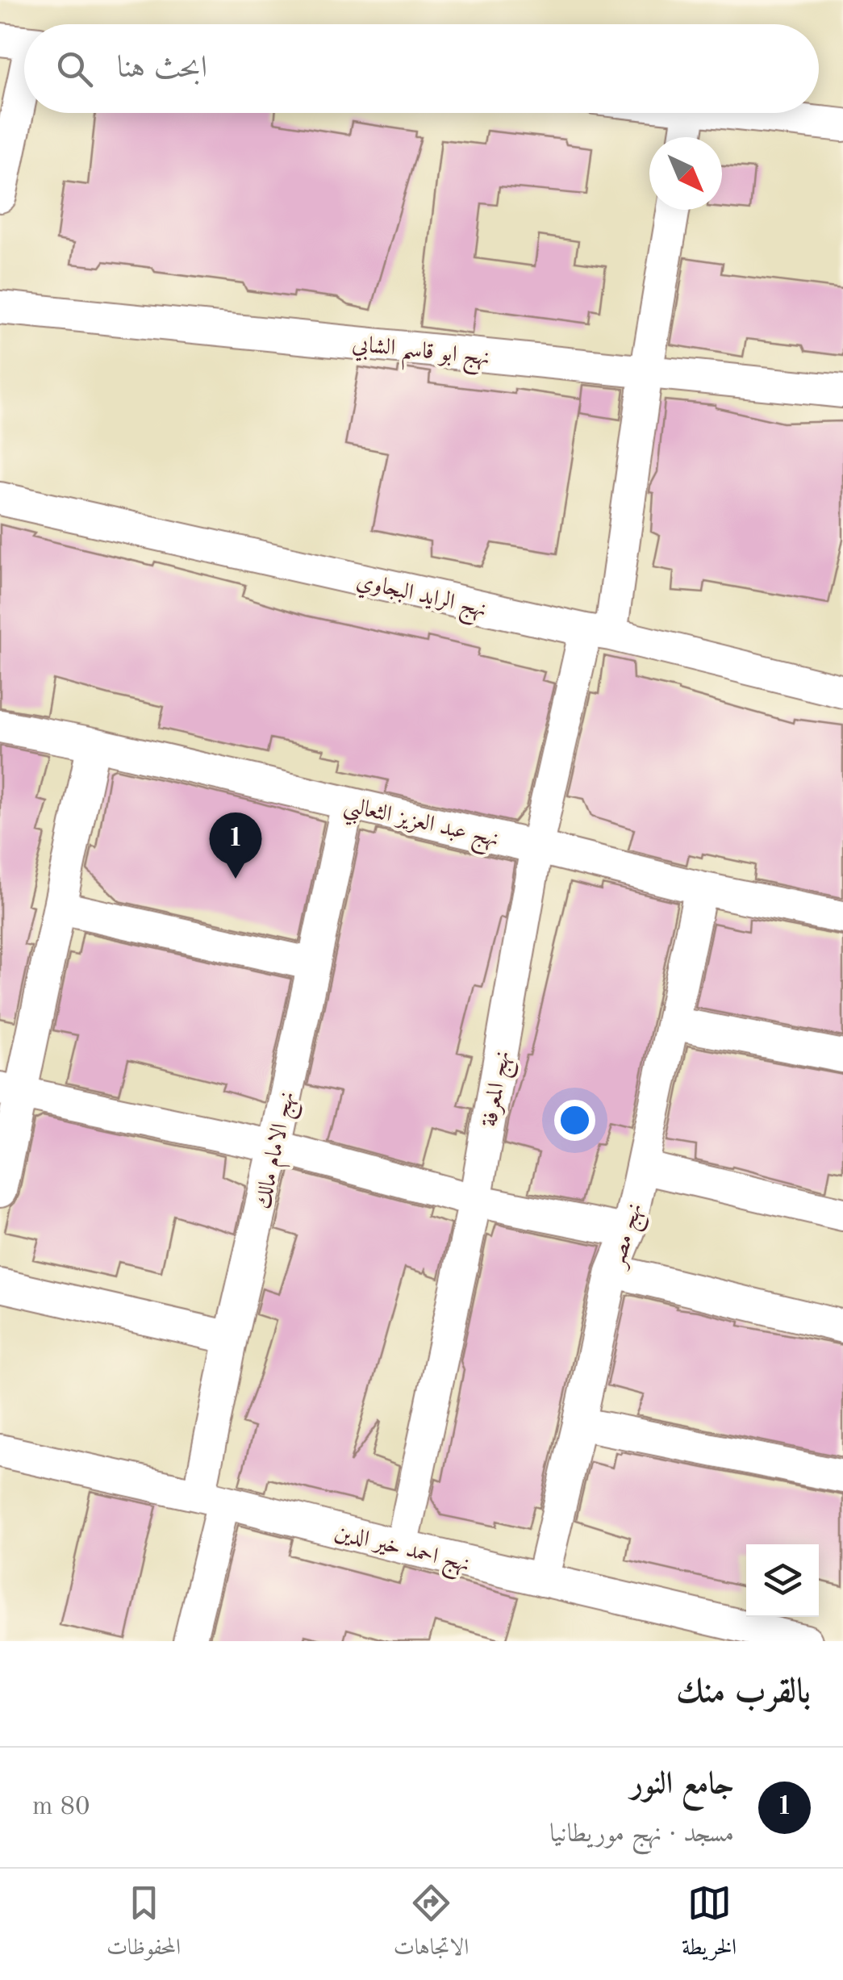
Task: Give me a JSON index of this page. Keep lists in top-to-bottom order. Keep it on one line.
{"streets":{"street":["نهج ابو قاسم الشابي","نهج الرايد البجاوي","نهج عبد العزيز الثعالبي","نهج المعرفة","نهج الامام مالك","نهج مصر","نهج احمد خير الدين"]},"crossings":[["نهج ابو قاسم الشابي","نهج المعرفة"],["نهج الرايد البجاوي","نهج المعرفة"],["نهج عبد العزيز الثعالبي","نهج المعرفة"],["نهج عبد العزيز الثعالبي","نهج الامام مالك"],["نهج عبد العزيز الثعالبي","نهج مصر"],["نهج المعرفة","نهج احمد خير الدين"],["نهج الامام مالك","نهج احمد خير الدين"],["نهج مصر","نهج احمد خير الدين"]],"north":"bottom right","page":{"search":"ابحث هنا","pins":"1","heading":"بالقرب منك","list":[{"mark":"1","name":"جامع النور","note":"مسجد · نهج موريطانيا","value":"80 m"}],"nav":["الخريطة","الاتجاهات","المحفوظات"]}}
